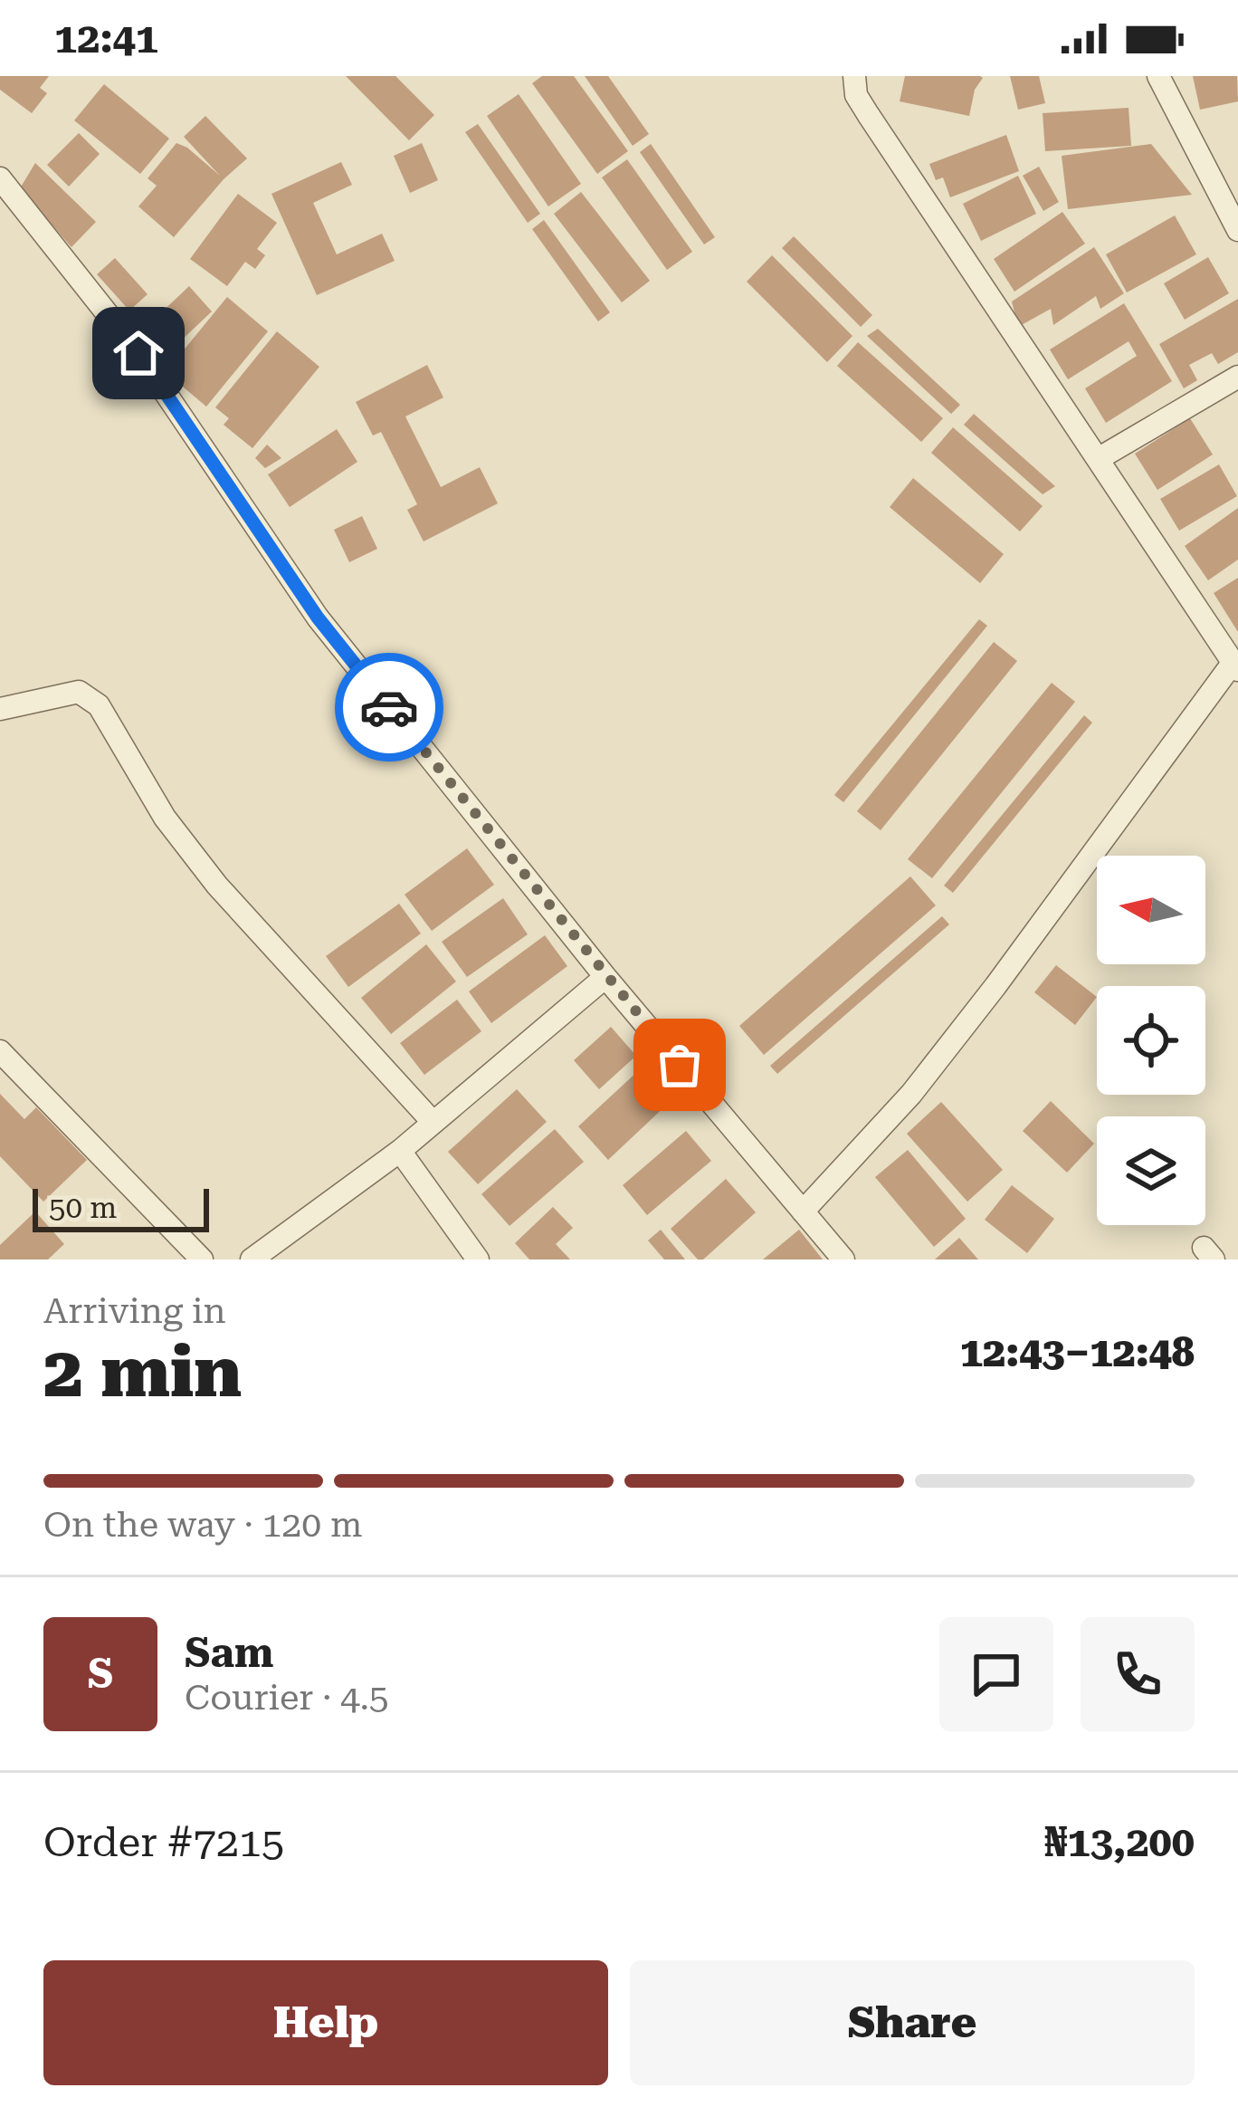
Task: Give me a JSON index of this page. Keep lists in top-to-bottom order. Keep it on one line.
{"scale_bar":"50 m","north":"left","page":{"status":"12:41","scale":"50 m","heading":["2 min","Arriving in","12:43–12:48"],"panel":["Sam","Courier · 4.5","Order #7215","₦13,200"],"bar":"On the way · 120 m","round":"S","buttons":["Help","Share"]}}
